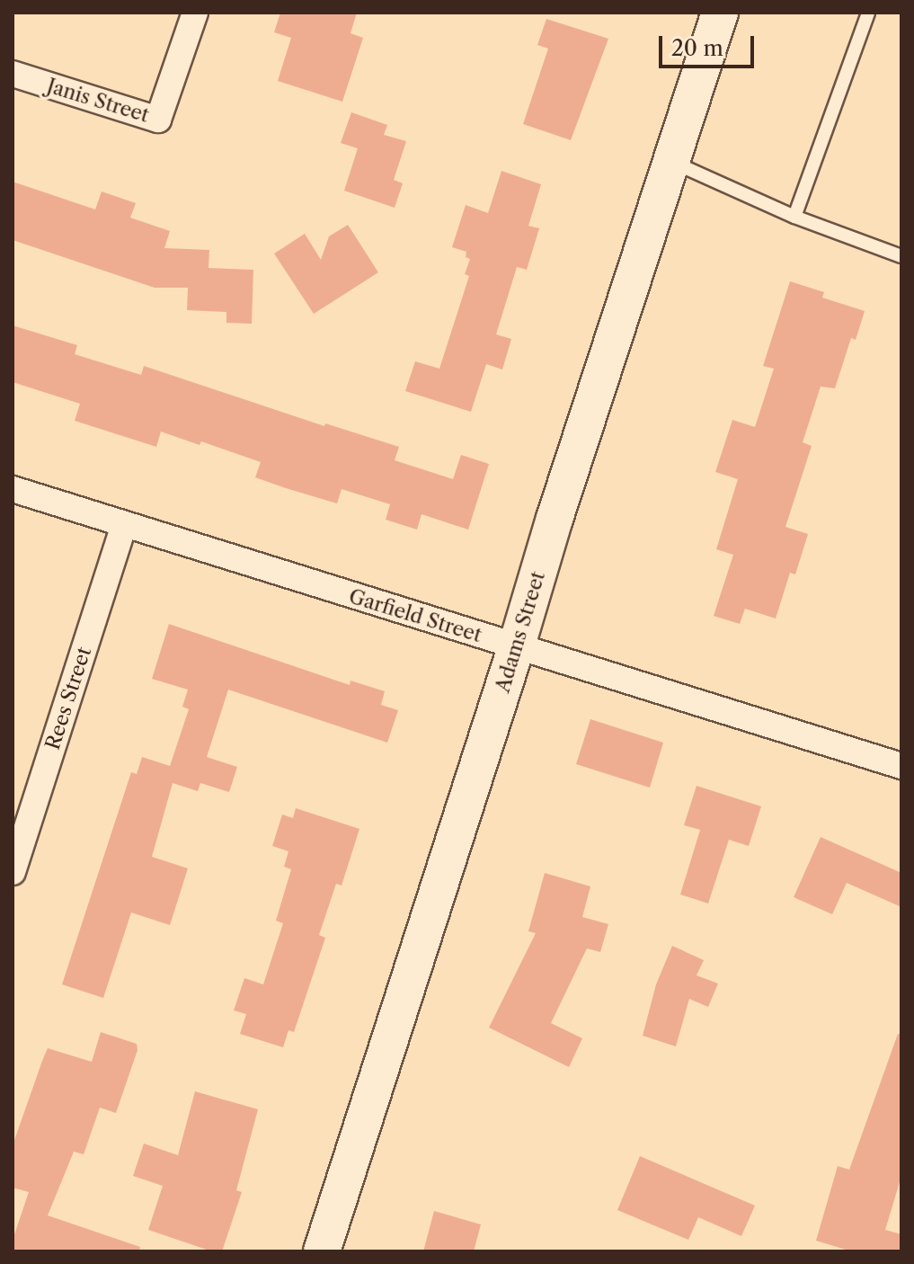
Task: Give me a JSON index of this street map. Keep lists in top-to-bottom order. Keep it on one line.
{"streets":{"main road":["Adams Street"],"street":["Janis Street","Garfield Street","Rees Street"]},"crossings":[["Garfield Street","Adams Street"],["Garfield Street","Rees Street"]],"scale_bar":"20 m"}
